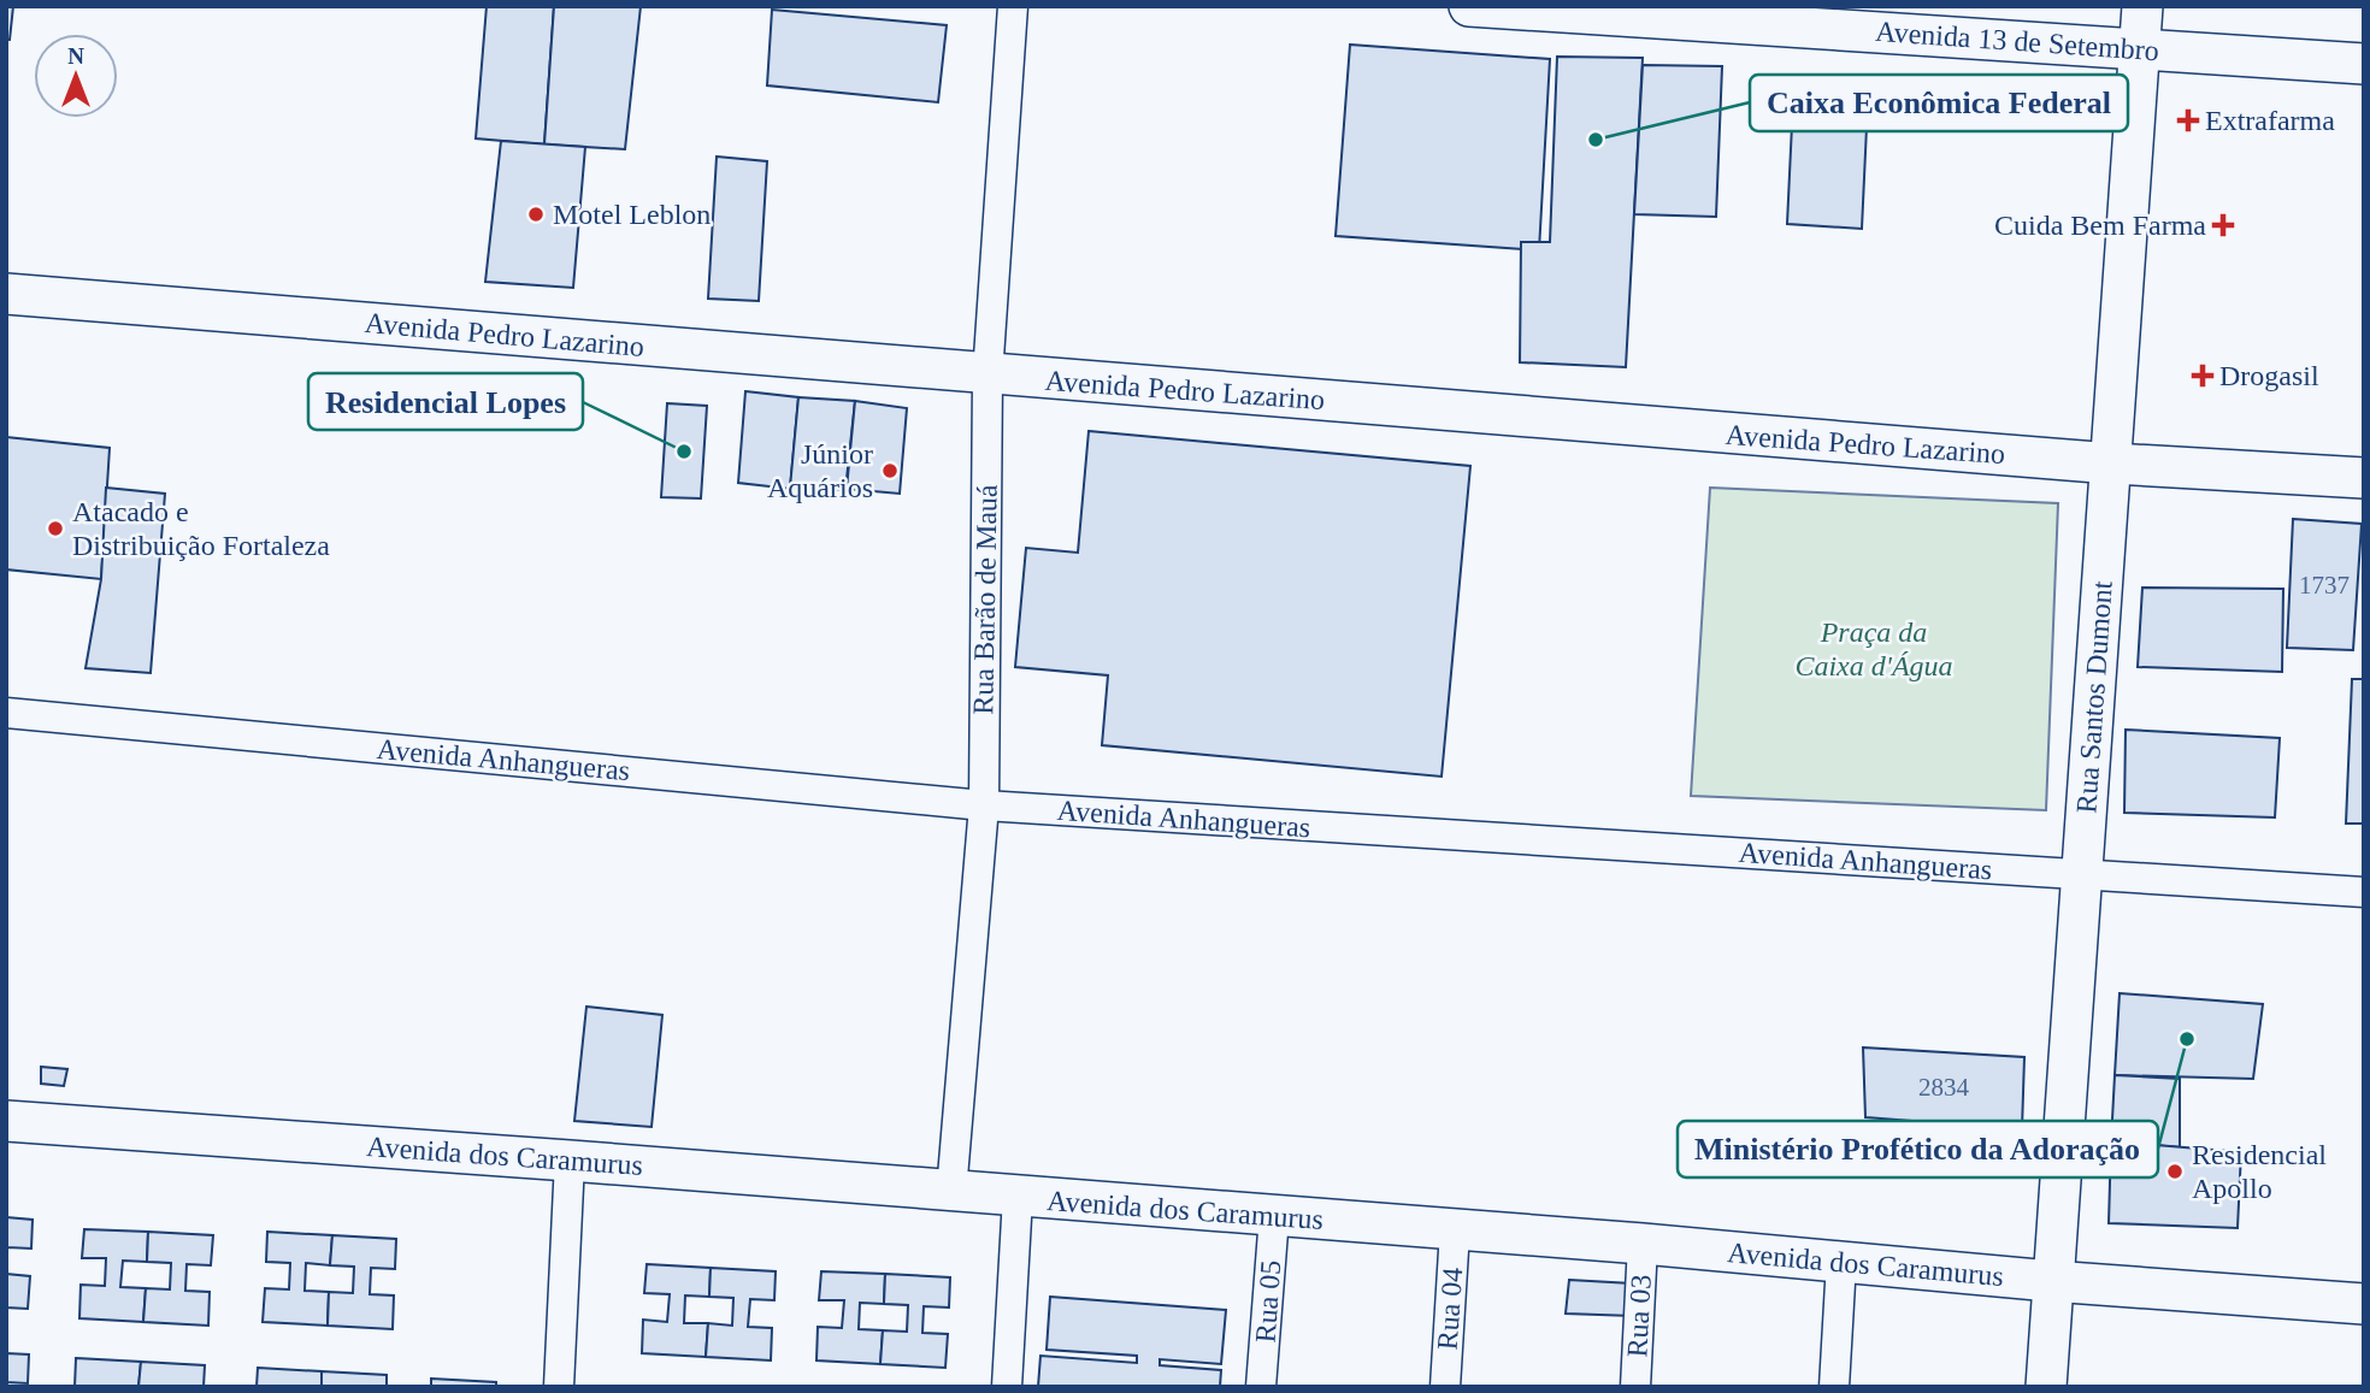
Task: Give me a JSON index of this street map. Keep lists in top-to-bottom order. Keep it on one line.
{"streets":{"main road":["Avenida 13 de Setembro","Avenida Pedro Lazarino","Rua Santos Dumont","Avenida dos Caramurus"],"street":["Rua Barão de Mauá","Avenida Anhangueras","Rua 05","Rua 04","Rua 03"]},"crossings":[["Avenida 13 de Setembro","Rua Santos Dumont"],["Avenida Pedro Lazarino","Rua Barão de Mauá"],["Avenida Pedro Lazarino","Rua Santos Dumont"],["Rua Barão de Mauá","Avenida Anhangueras"],["Rua Barão de Mauá","Avenida dos Caramurus"],["Rua Santos Dumont","Avenida Anhangueras"],["Rua Santos Dumont","Avenida dos Caramurus"],["Avenida dos Caramurus","Rua 05"],["Avenida dos Caramurus","Rua 04"],["Avenida dos Caramurus","Rua 03"]],"parks":["Praça da Caixa d'Água"],"places":{"health":["Extrafarma","Cuida Bem Farma","Drogasil"],"other":["Caixa Econômica Federal","Motel Leblon","Residencial Lopes","Júnior Aquários","Atacado e Distribuição Fortaleza","Ministério Profético da Adoração","Residencial Apollo"]},"house_numbers":["1737","2834"],"north":"top"}
